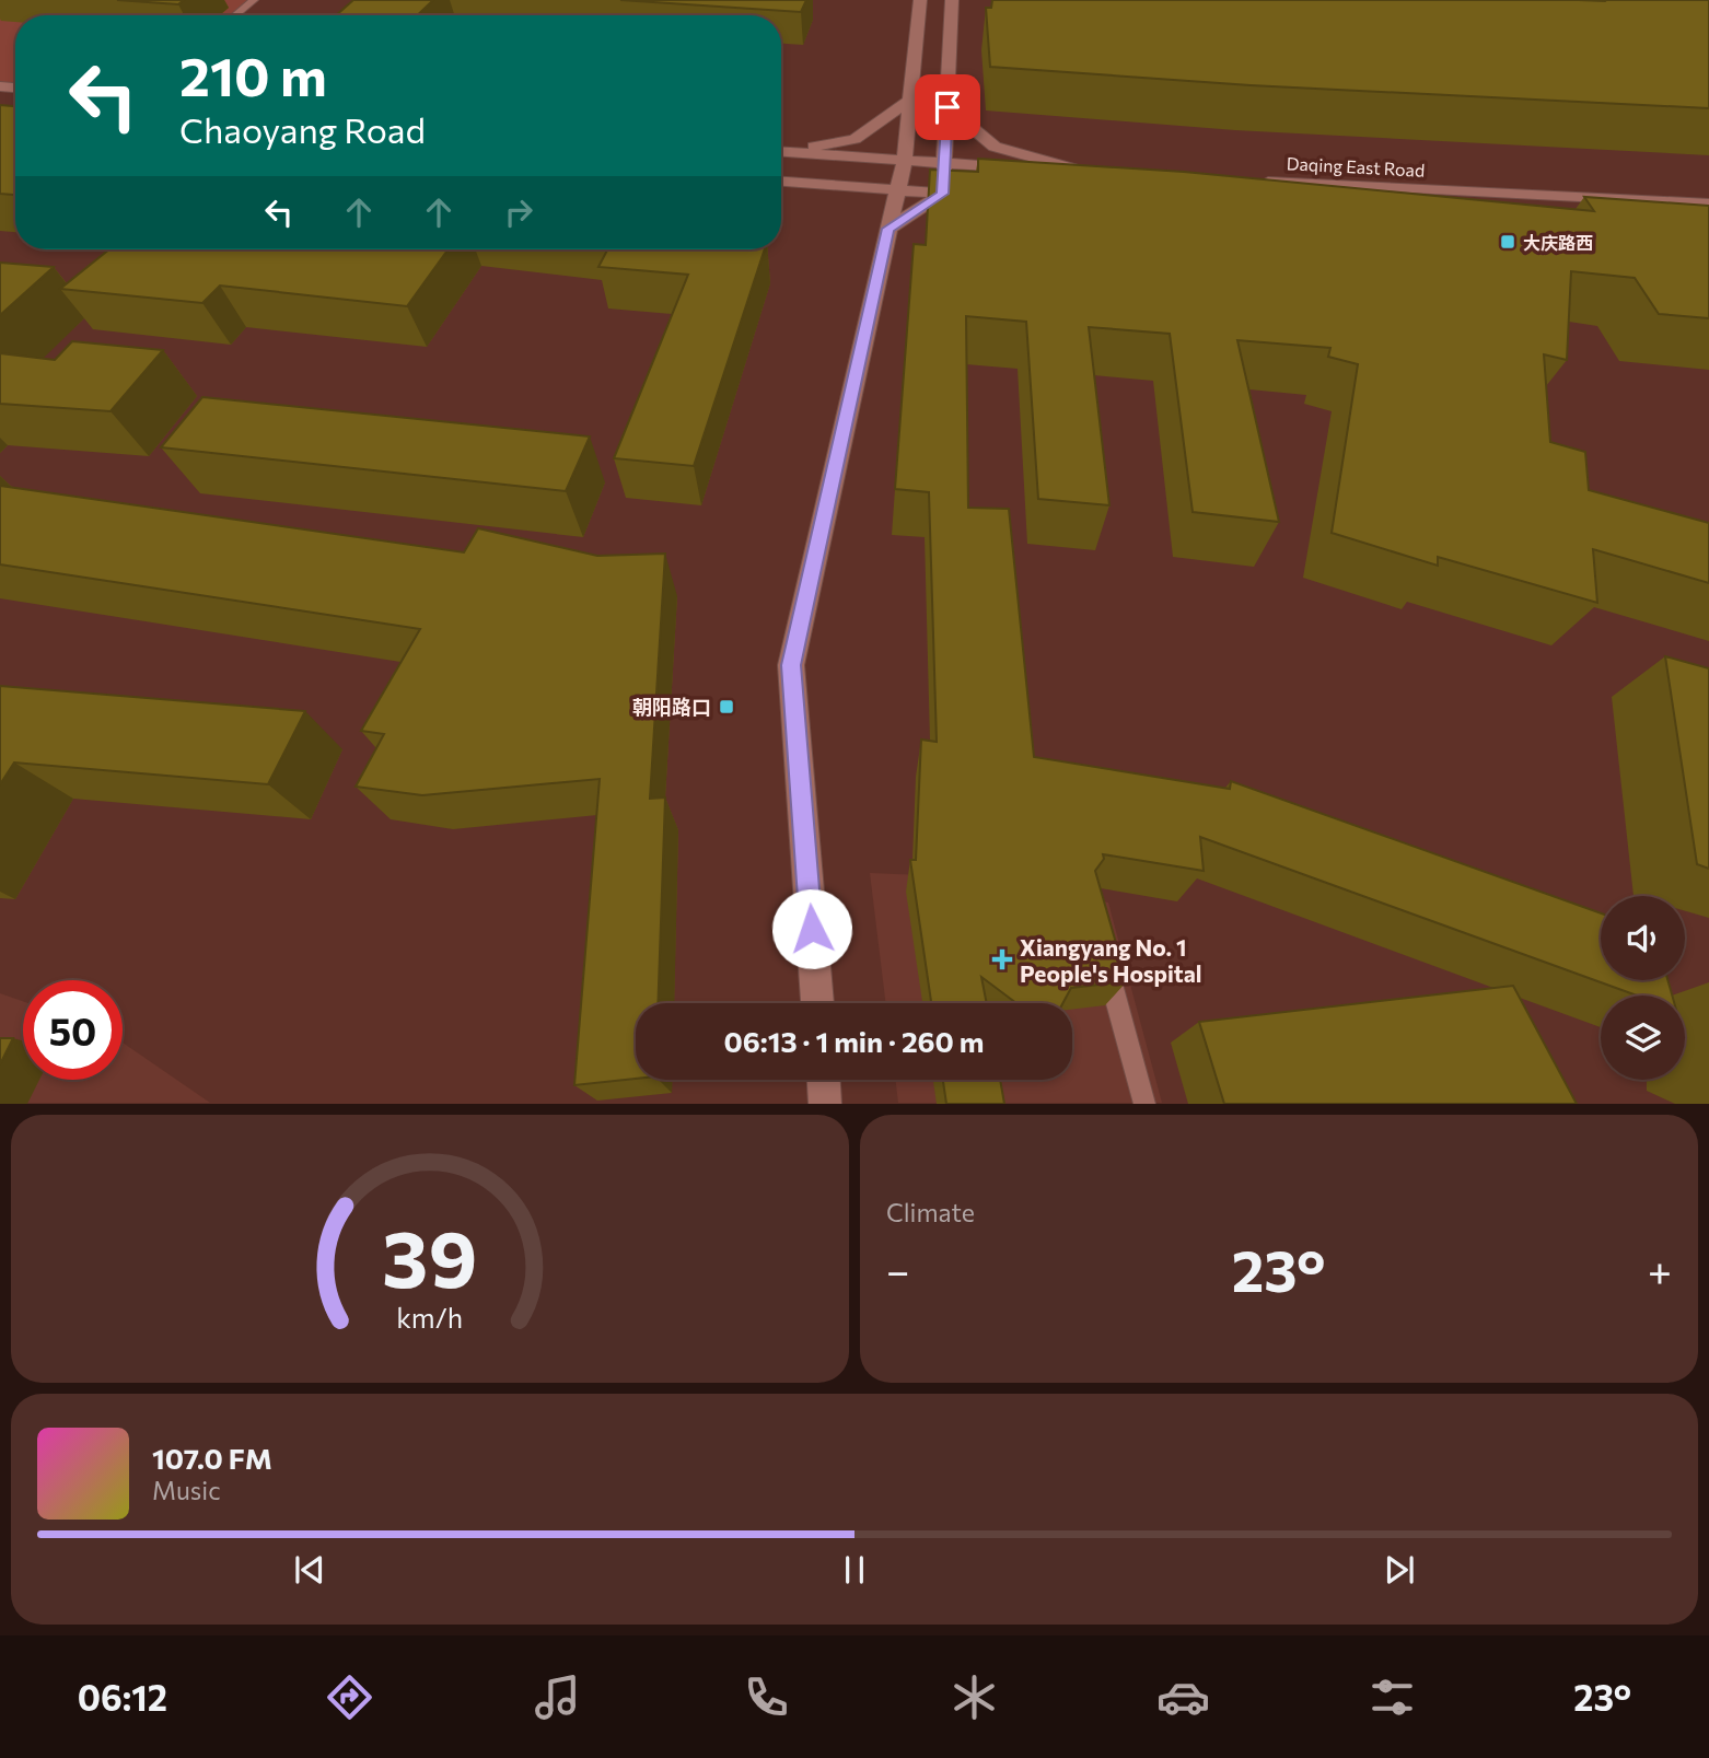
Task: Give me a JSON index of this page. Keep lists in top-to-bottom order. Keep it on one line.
{"streets":{"main road":["Daqing East Road"]},"places":{"transit":["大庆路西","朝阳路口"],"health":["Xiangyang No. 1 People's Hospital"]},"page":{"turn":["210 m","Chaoyang Road"],"limit":"50","trip":"06:13 · 1 min · 260 m","tile":"Climate","heat":["−","23°","+"],"song":["107.0 FM","Music"],"tabs":["06:12","23°"],"gauge":["39","km/h"]}}
